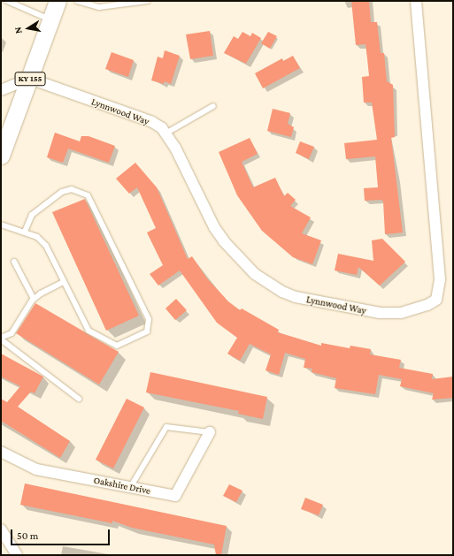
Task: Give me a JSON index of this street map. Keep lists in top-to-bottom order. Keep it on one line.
{"streets":{"main road":["KY 155"],"street":["Lynnwood Way","Oakshire Drive"]},"crossings":[["KY 155","Lynnwood Way"]],"scale_bar":"50 m","north":"left"}
